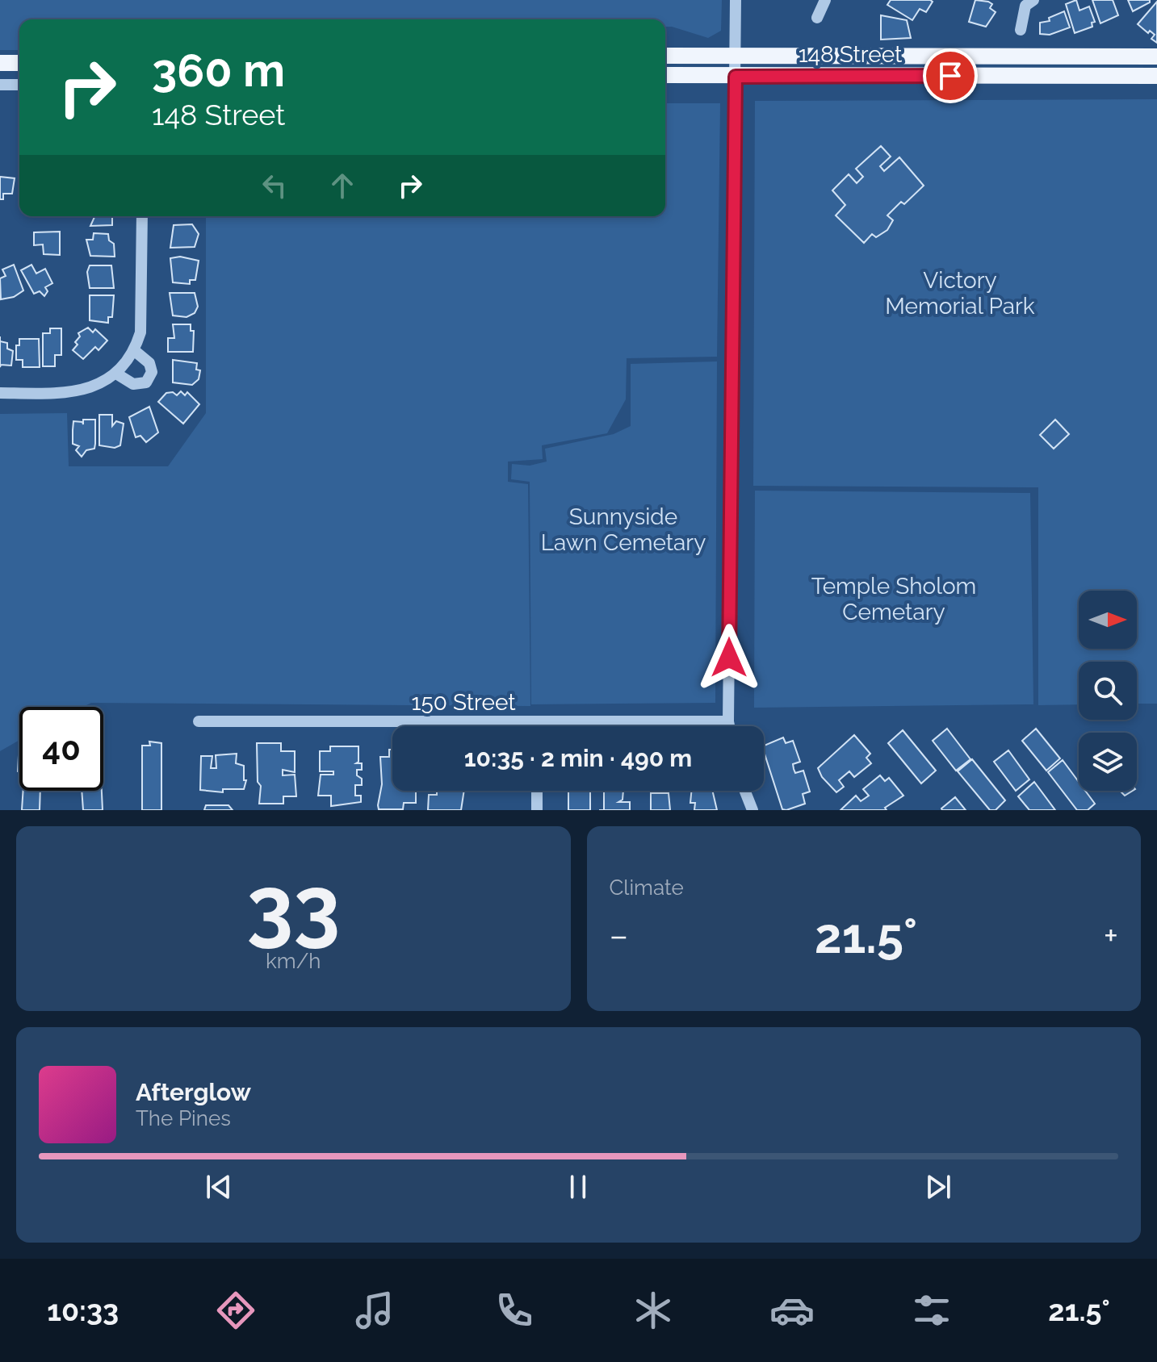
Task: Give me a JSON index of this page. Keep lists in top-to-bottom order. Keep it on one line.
{"streets":{"main road":["148 Street"],"street":["150 Street"]},"parks":["Victory Memorial Park","Sunnyside Lawn Cemetary","Temple Sholom Cemetary"],"north":"right","page":{"turn":["360 m","148 Street"],"limit":"40","trip":"10:35 · 2 min · 490 m","tile":[["33","km/h"],"Climate"],"heat":["−","21.5°","+"],"song":["Afterglow","The Pines"],"tabs":["10:33","21.5°"]}}
